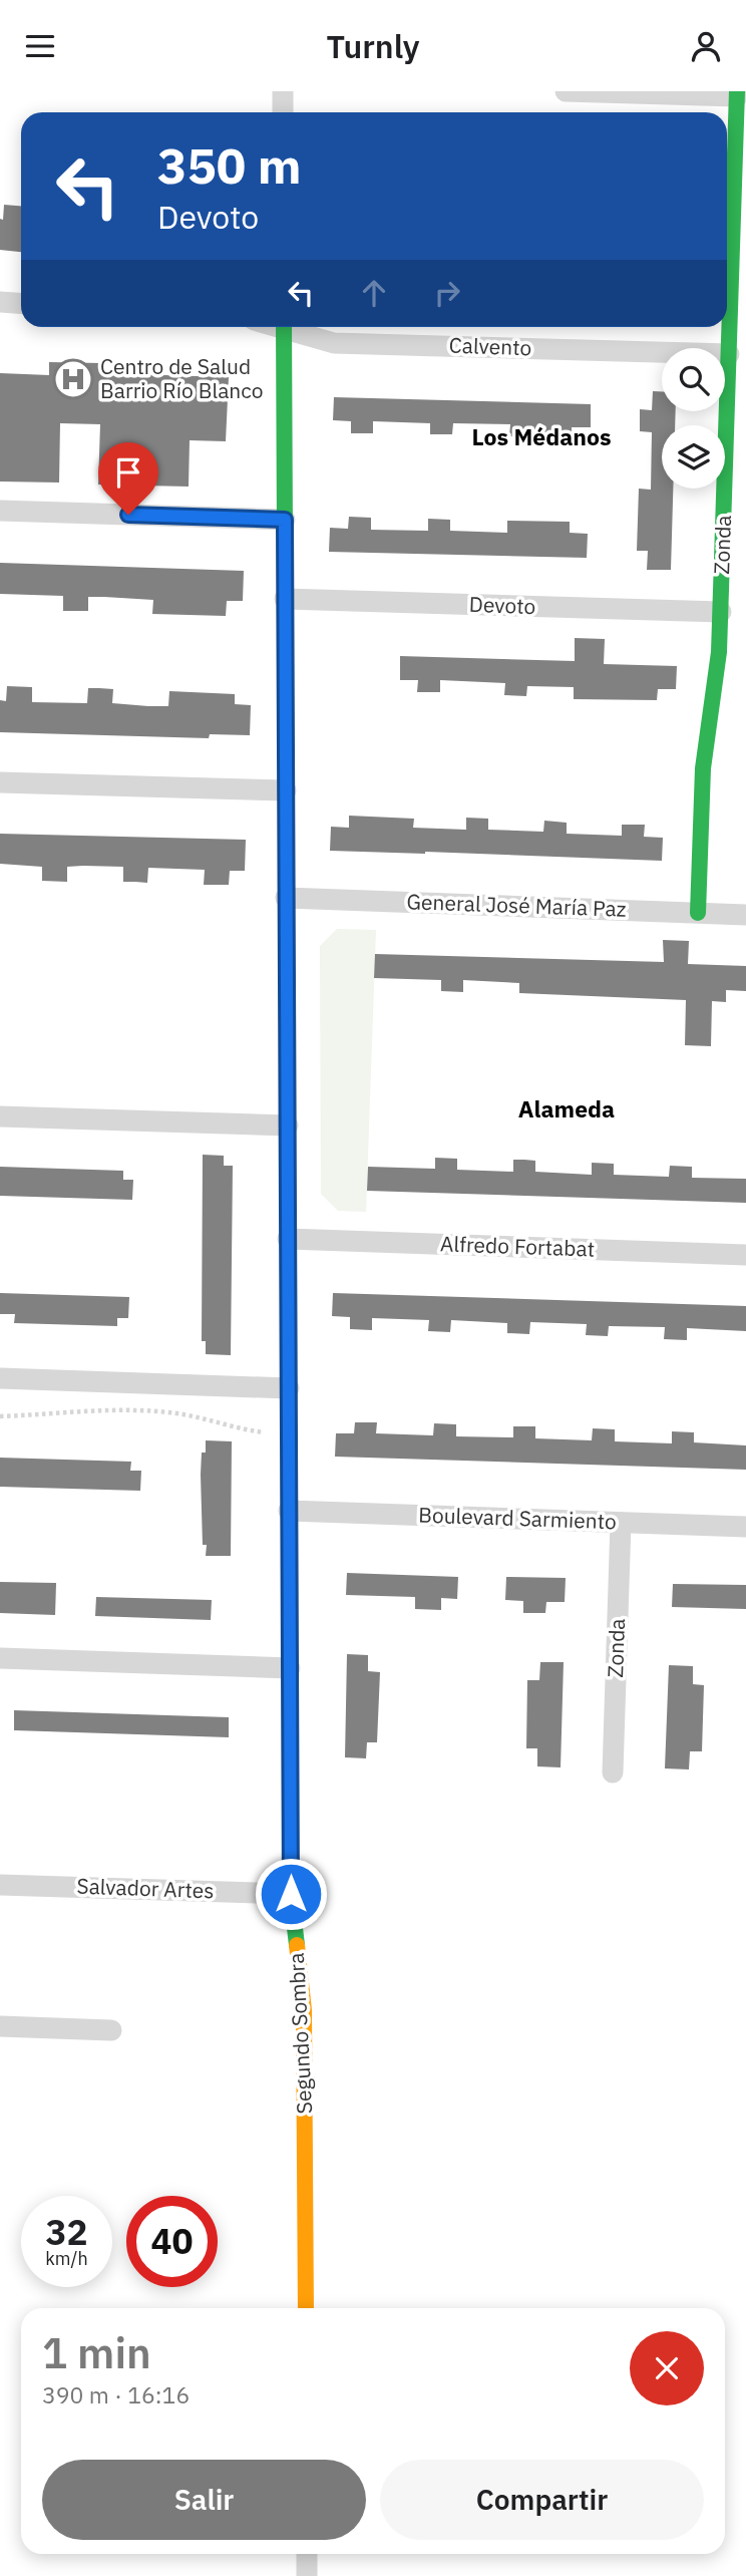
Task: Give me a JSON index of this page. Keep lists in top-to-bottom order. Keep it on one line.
{"streets":{"street":["Calvento","Zonda","Devoto","General José María Paz","Alfredo Fortabat","Boulevard Sarmiento","Salvador Artes","Segundo Sombra"]},"crossings":[["Calvento","Zonda"],["Zonda","Devoto"],["Zonda","General José María Paz"],["Zonda","Boulevard Sarmiento"],["Devoto","Segundo Sombra"],["General José María Paz","Segundo Sombra"],["Alfredo Fortabat","Segundo Sombra"],["Boulevard Sarmiento","Segundo Sombra"],["Salvador Artes","Segundo Sombra"]],"districts":["Los Médanos","Alameda"],"places":{"hospital":["Centro de Salud Barrio Río Blanco"]},"page":{"header":"Turnly","turn":["350 m","Devoto"],"speed":"32 km/h","limit":"40","heading":["1 min","390 m · 16:16"],"buttons":["Salir","Compartir"]}}
